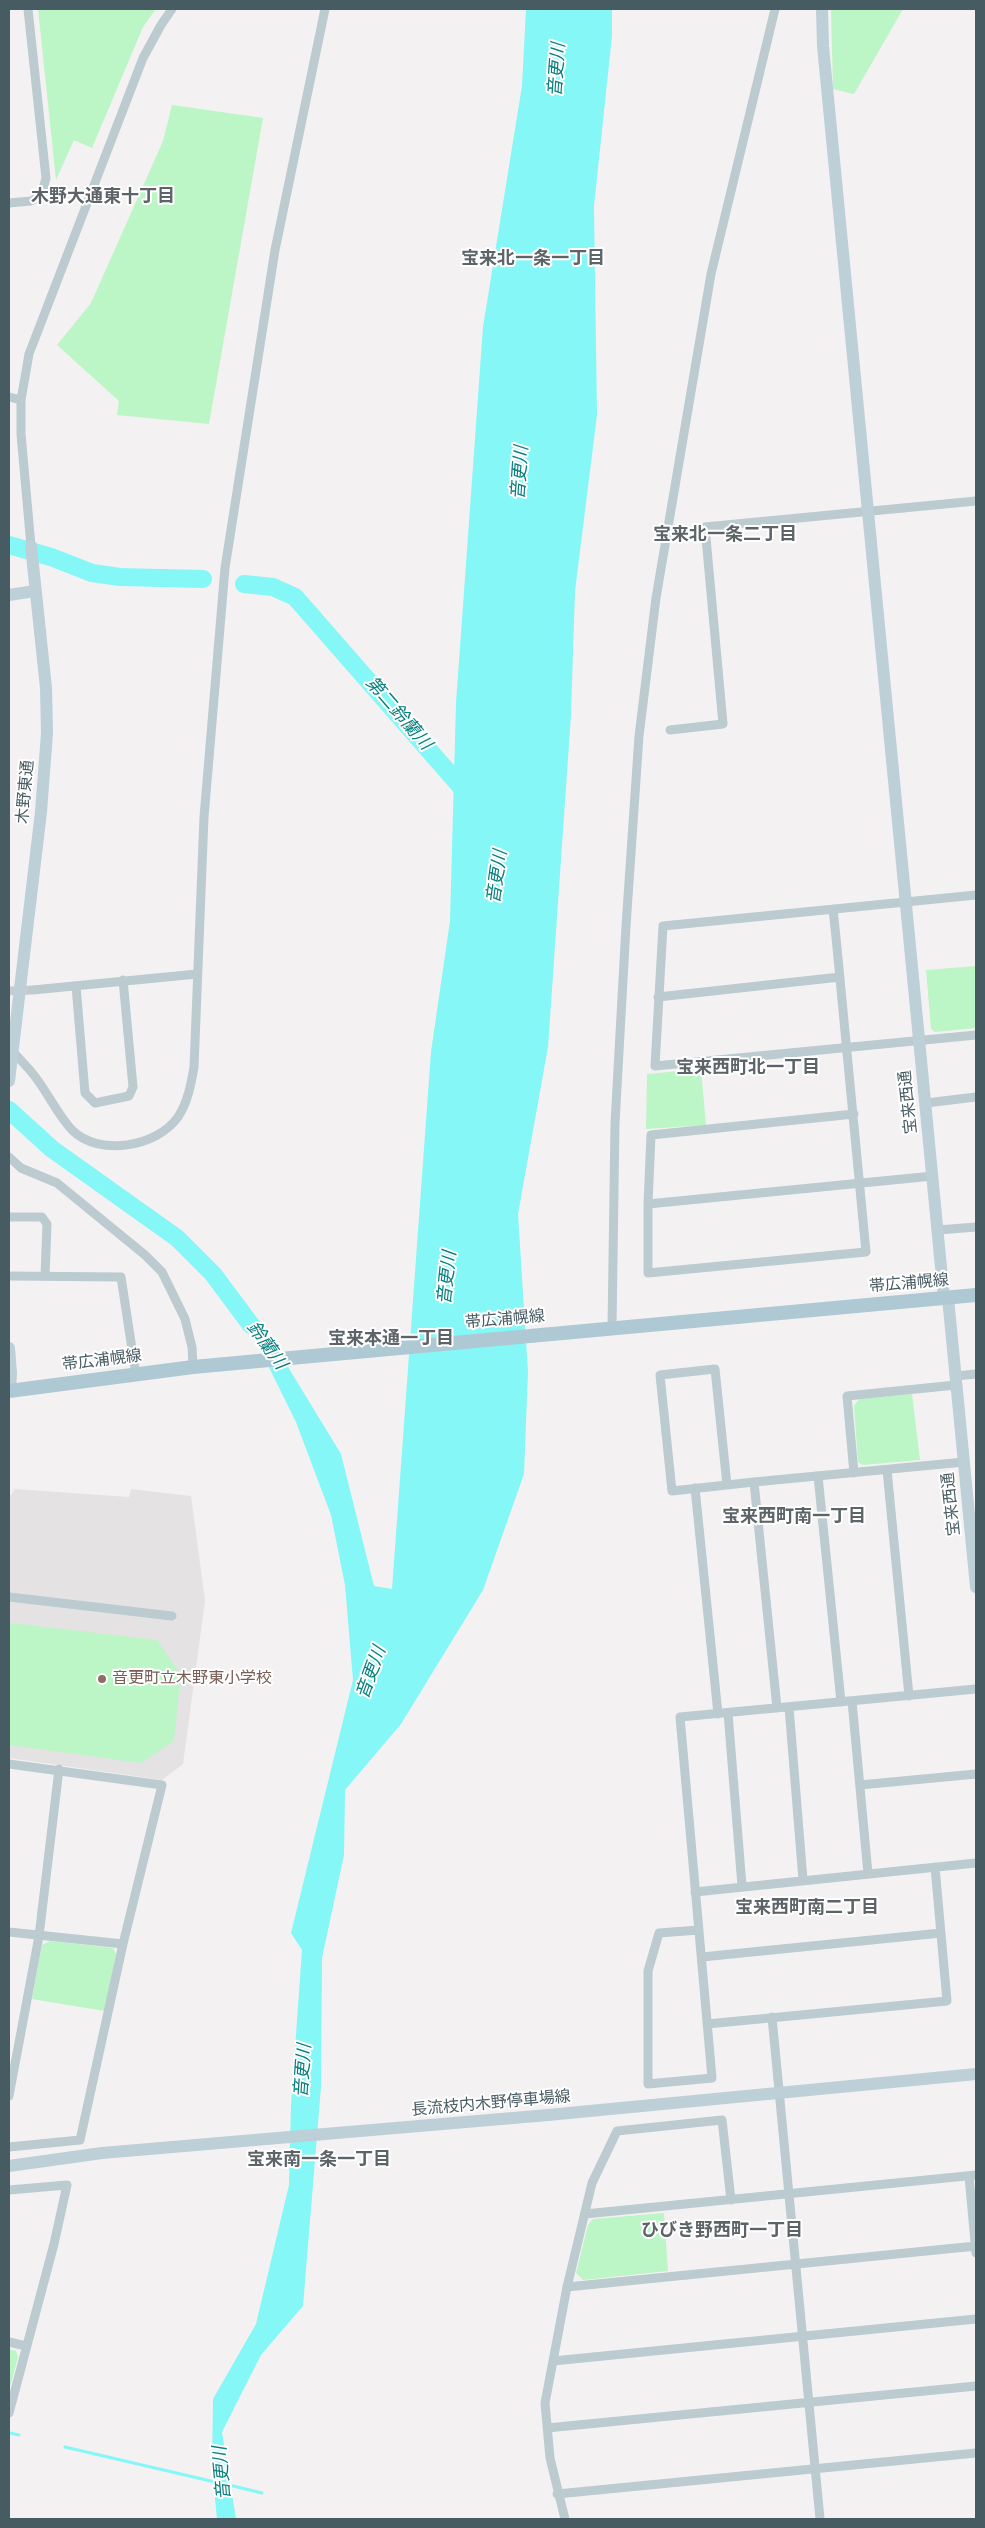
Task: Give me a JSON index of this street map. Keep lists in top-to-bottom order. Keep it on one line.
{"streets":{"main road":["帯広浦幌線"],"street":["木野東通","宝来西通","長流枝内木野停車場線"]},"crossings":[["宝来西通","帯広浦幌線"]],"districts":["木野大通東十丁目","宝来北一条一丁目","宝来北一条二丁目","宝来西町北一丁目","宝来本通一丁目","宝来西町南一丁目","宝来西町南二丁目","宝来南一条一丁目","ひびき野西町一丁目"],"water":["音更川","第二鈴蘭川","鈴蘭川"],"places":["音更町立木野東小学校"]}
